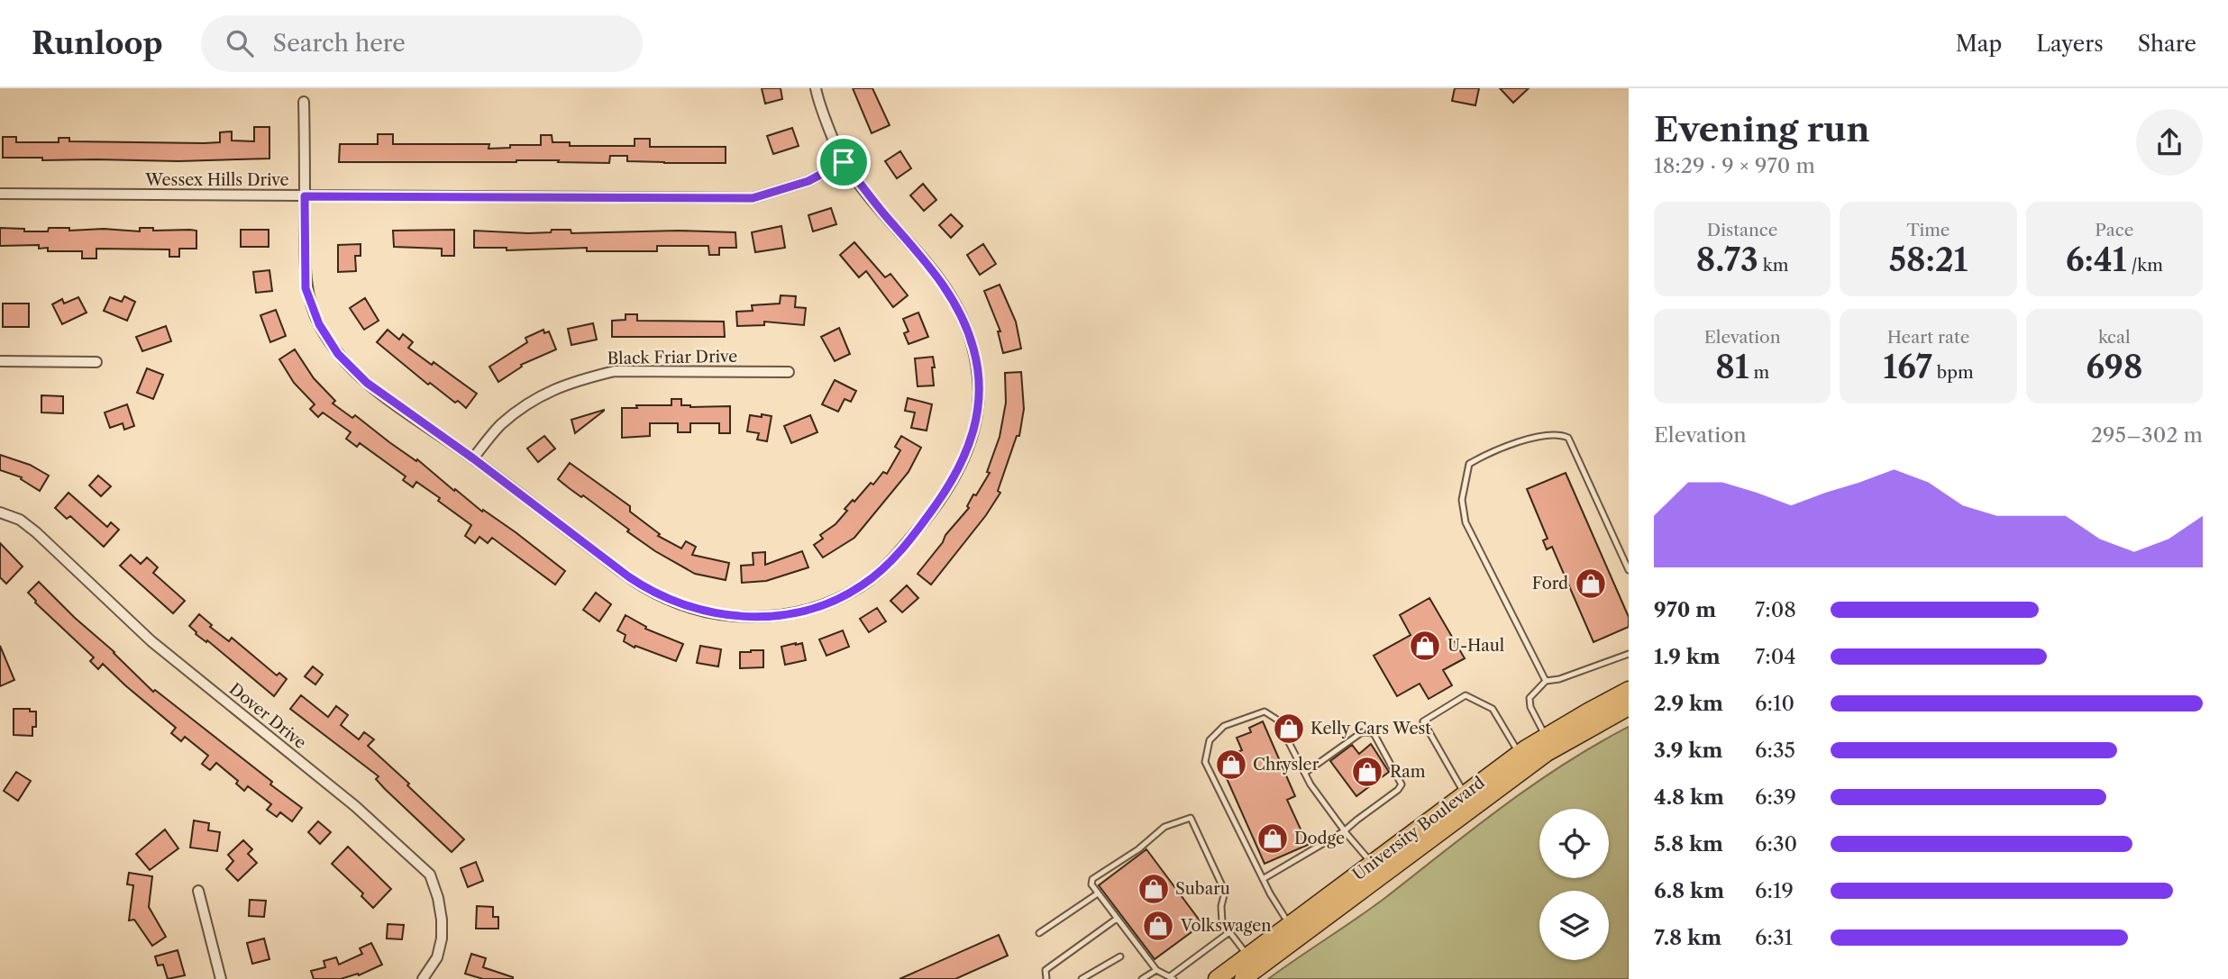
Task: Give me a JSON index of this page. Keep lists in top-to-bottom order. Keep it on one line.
{"streets":{"main road":["University Boulevard"],"street":["Wessex Hills Drive","Black Friar Drive","Dover Drive"]},"places":{"shop":["Ford","U-Haul","Kelly Cars West","Chrysler","Ram","Dodge","Subaru","Volkswagen"]},"page":{"header":"Runloop","search":"Search here","nav":["Map","Layers","Share"],"heading":["Evening run","18:29 · 9 × 970 m"],"stats":[["Distance","8.73 km"],["Time","58:21"],["Pace","6:41 /km"],["Elevation","81 m"],["Heart rate","167 bpm"],["kcal","698"]],"chart":["Elevation","295–302 m"],"list":[{"name":"970 m","note":"7:08"},{"name":"1.9 km","note":"7:04"},{"name":"2.9 km","note":"6:10"},{"name":"3.9 km","note":"6:35"},{"name":"4.8 km","note":"6:39"},{"name":"5.8 km","note":"6:30"},{"name":"6.8 km","note":"6:19"},{"name":"7.8 km","note":"6:31"}]}}
